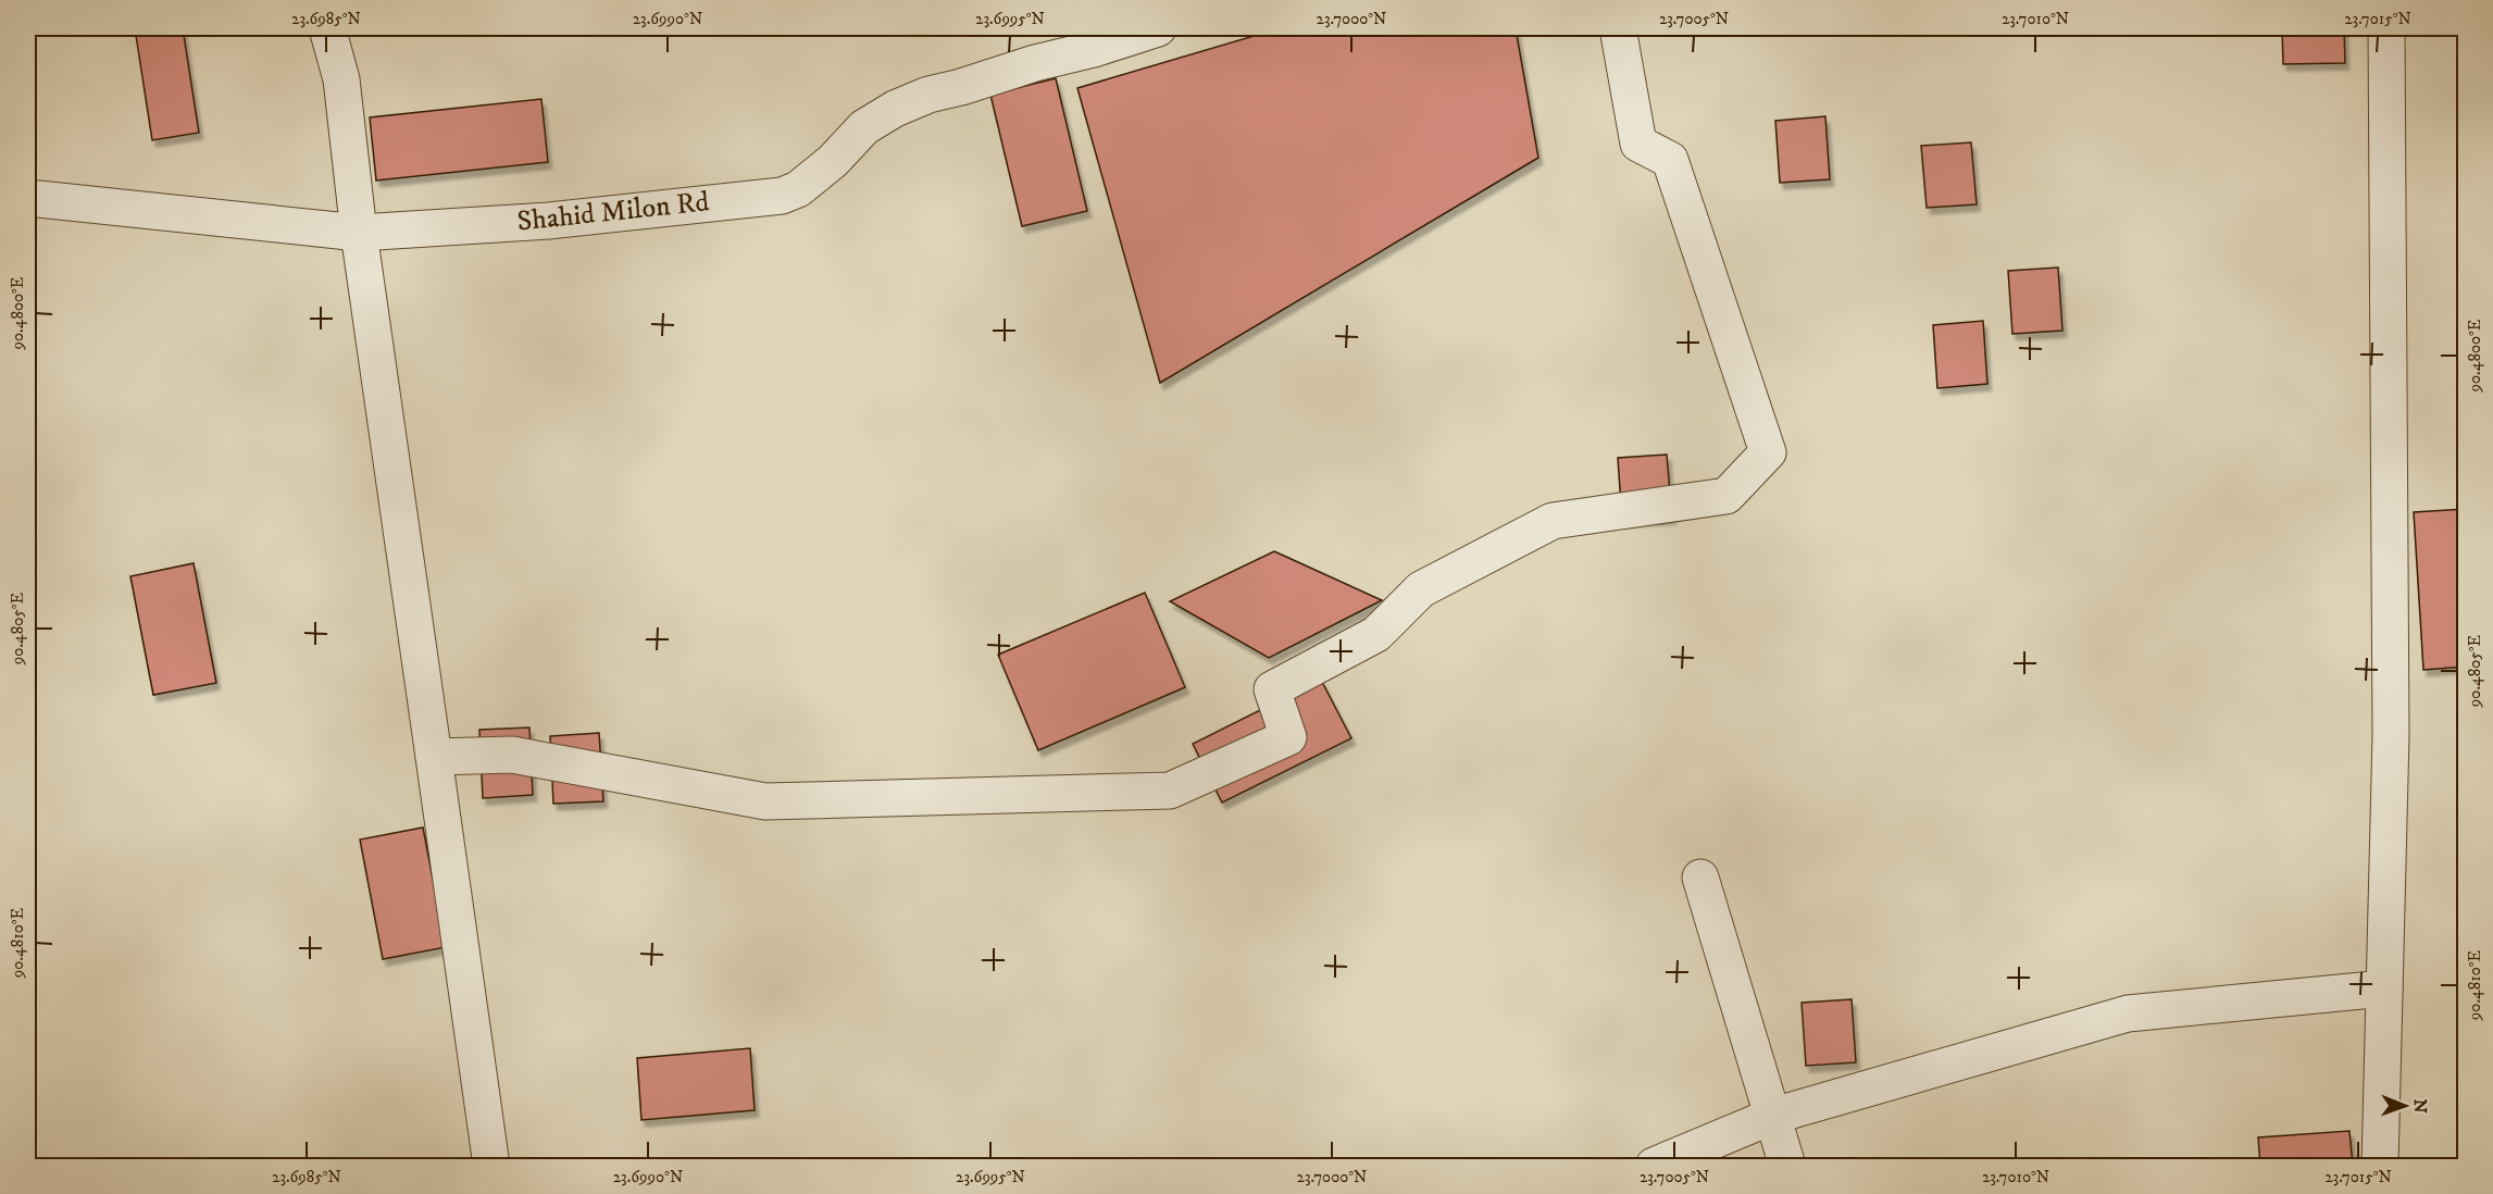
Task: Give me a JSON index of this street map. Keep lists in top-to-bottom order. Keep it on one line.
{"streets":{"street":["Shahid Milon Rd"]},"north":"right","coordinates":["23.6985°N","23.6990°N","23.6995°N","23.7000°N","23.7005°N","23.7010°N","23.7015°N","90.4800°E","90.4805°E","90.4810°E"]}
